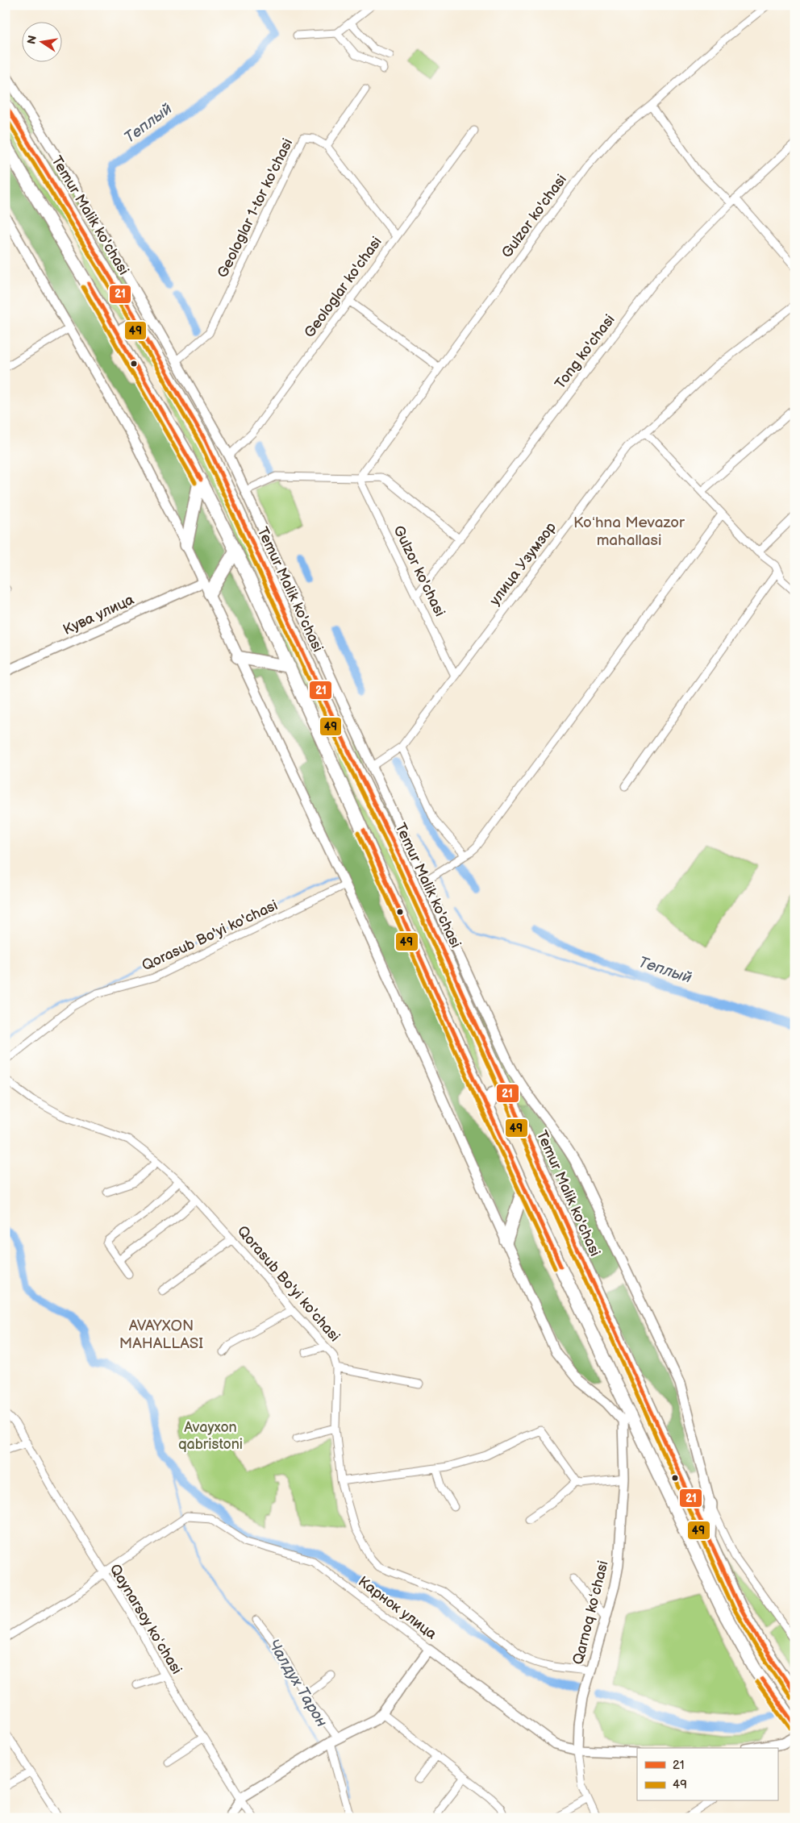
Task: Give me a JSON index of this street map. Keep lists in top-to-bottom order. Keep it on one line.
{"streets":{"highway":["Temur Malik ko'chasi"],"street":["Geologlar 1-tor ko'chasi","Gulzor ko'chasi","Geologlar ko'chasi","Tong ko'chasi","улица Узумзор","Кува улица","Qorasub Bo'yi ko'chasi","Карнок улица","Qarnoq koʻchasi","Qaynarsoy koʻchasi"]},"crossings":[["Geologlar 1-tor ko'chasi","Geologlar ko'chasi"],["Gulzor ko'chasi","Tong ko'chasi"],["Gulzor ko'chasi","улица Узумзор"],["Qorasub Bo'yi ko'chasi","Qarnoq koʻchasi"],["Карнок улица","Qarnoq koʻchasi"],["Карнок улица","Qaynarsoy koʻchasi"]],"districts":["Koʻhna Mevazor mahallasi","AVAYXON MAHALLASI"],"water":["Теплый","Чалдух Тарон"],"parks":["Avayxon qabristoni"],"lines":["transit line 21","transit line 49"],"legend":["21","49"],"north":"left"}
